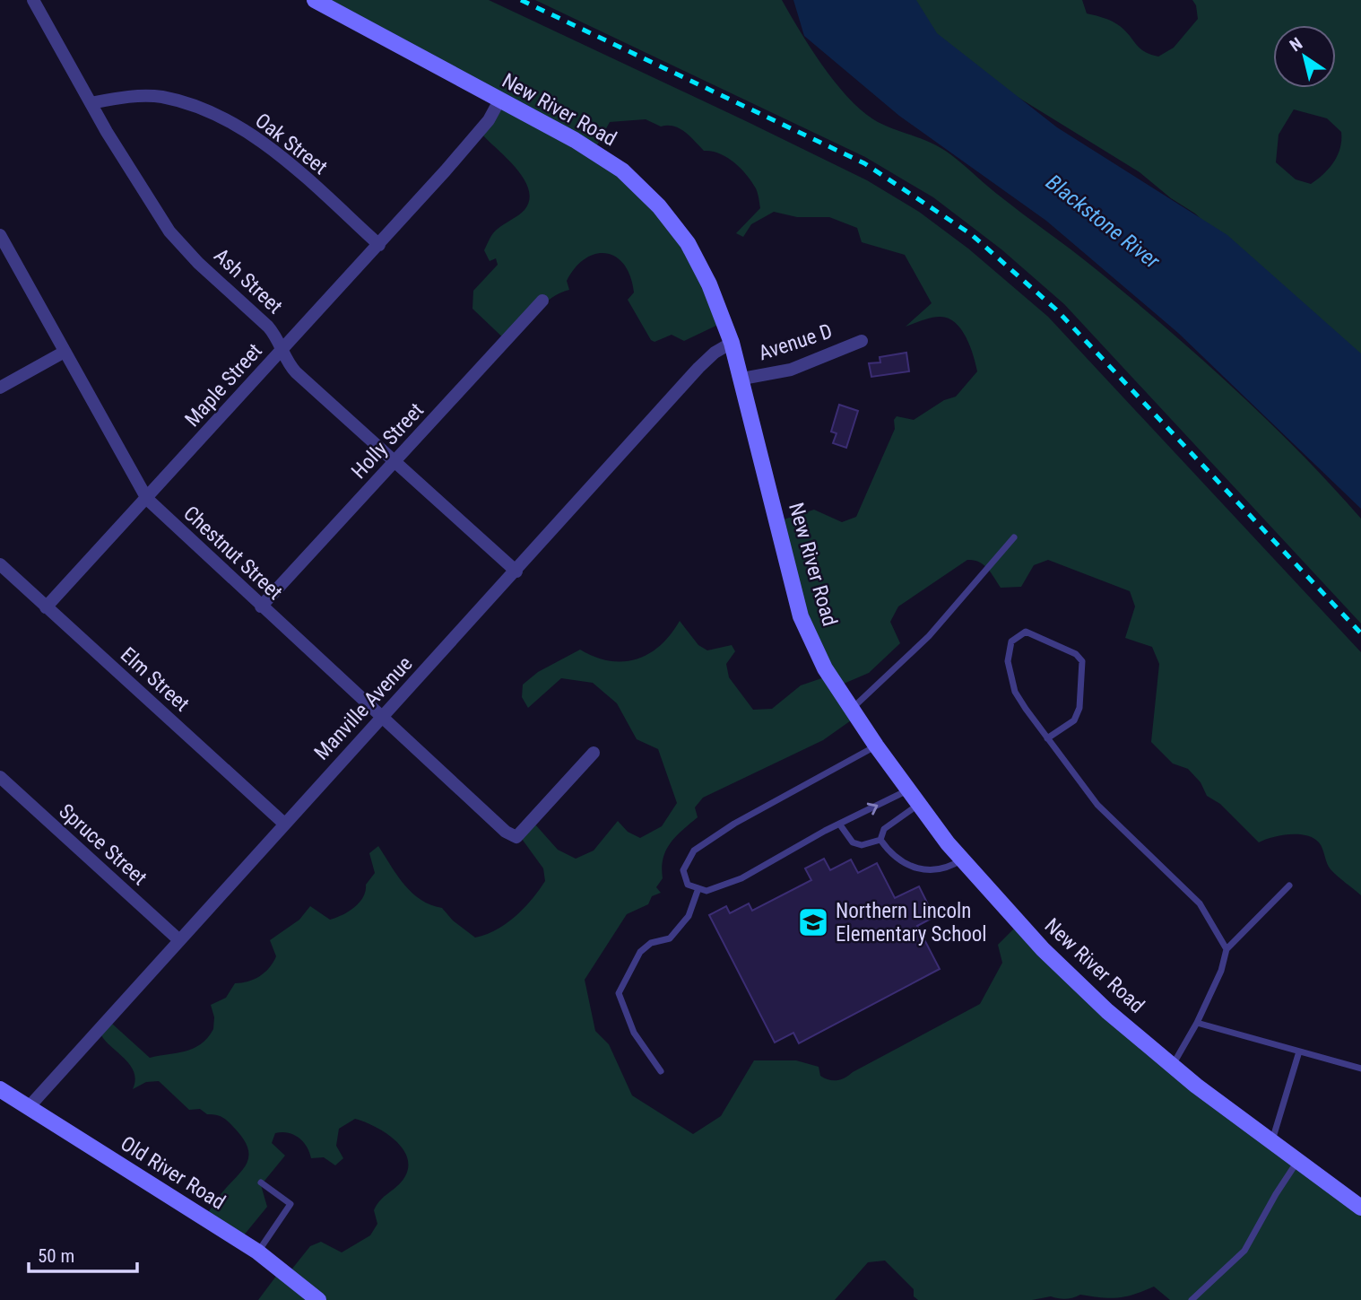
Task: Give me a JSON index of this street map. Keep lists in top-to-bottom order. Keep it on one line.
{"streets":{"street":["New River Road","Oak Street","Ash Street","Avenue D","Maple Street","Holly Street","Chestnut Street","Elm Street","Manville Avenue","Spruce Street","Old River Road"]},"crossings":[["New River Road","Avenue D"],["New River Road","Maple Street"],["New River Road","Manville Avenue"],["Oak Street","Ash Street"],["Oak Street","Maple Street"],["Ash Street","Maple Street"],["Ash Street","Holly Street"],["Ash Street","Manville Avenue"],["Maple Street","Chestnut Street"],["Maple Street","Elm Street"],["Holly Street","Chestnut Street"],["Chestnut Street","Manville Avenue"],["Elm Street","Manville Avenue"],["Manville Avenue","Spruce Street"],["Manville Avenue","Old River Road"]],"water":["Blackstone River"],"places":{"school or university":["Northern Lincoln Elementary School"]},"scale_bar":"50 m","north":"top left"}
